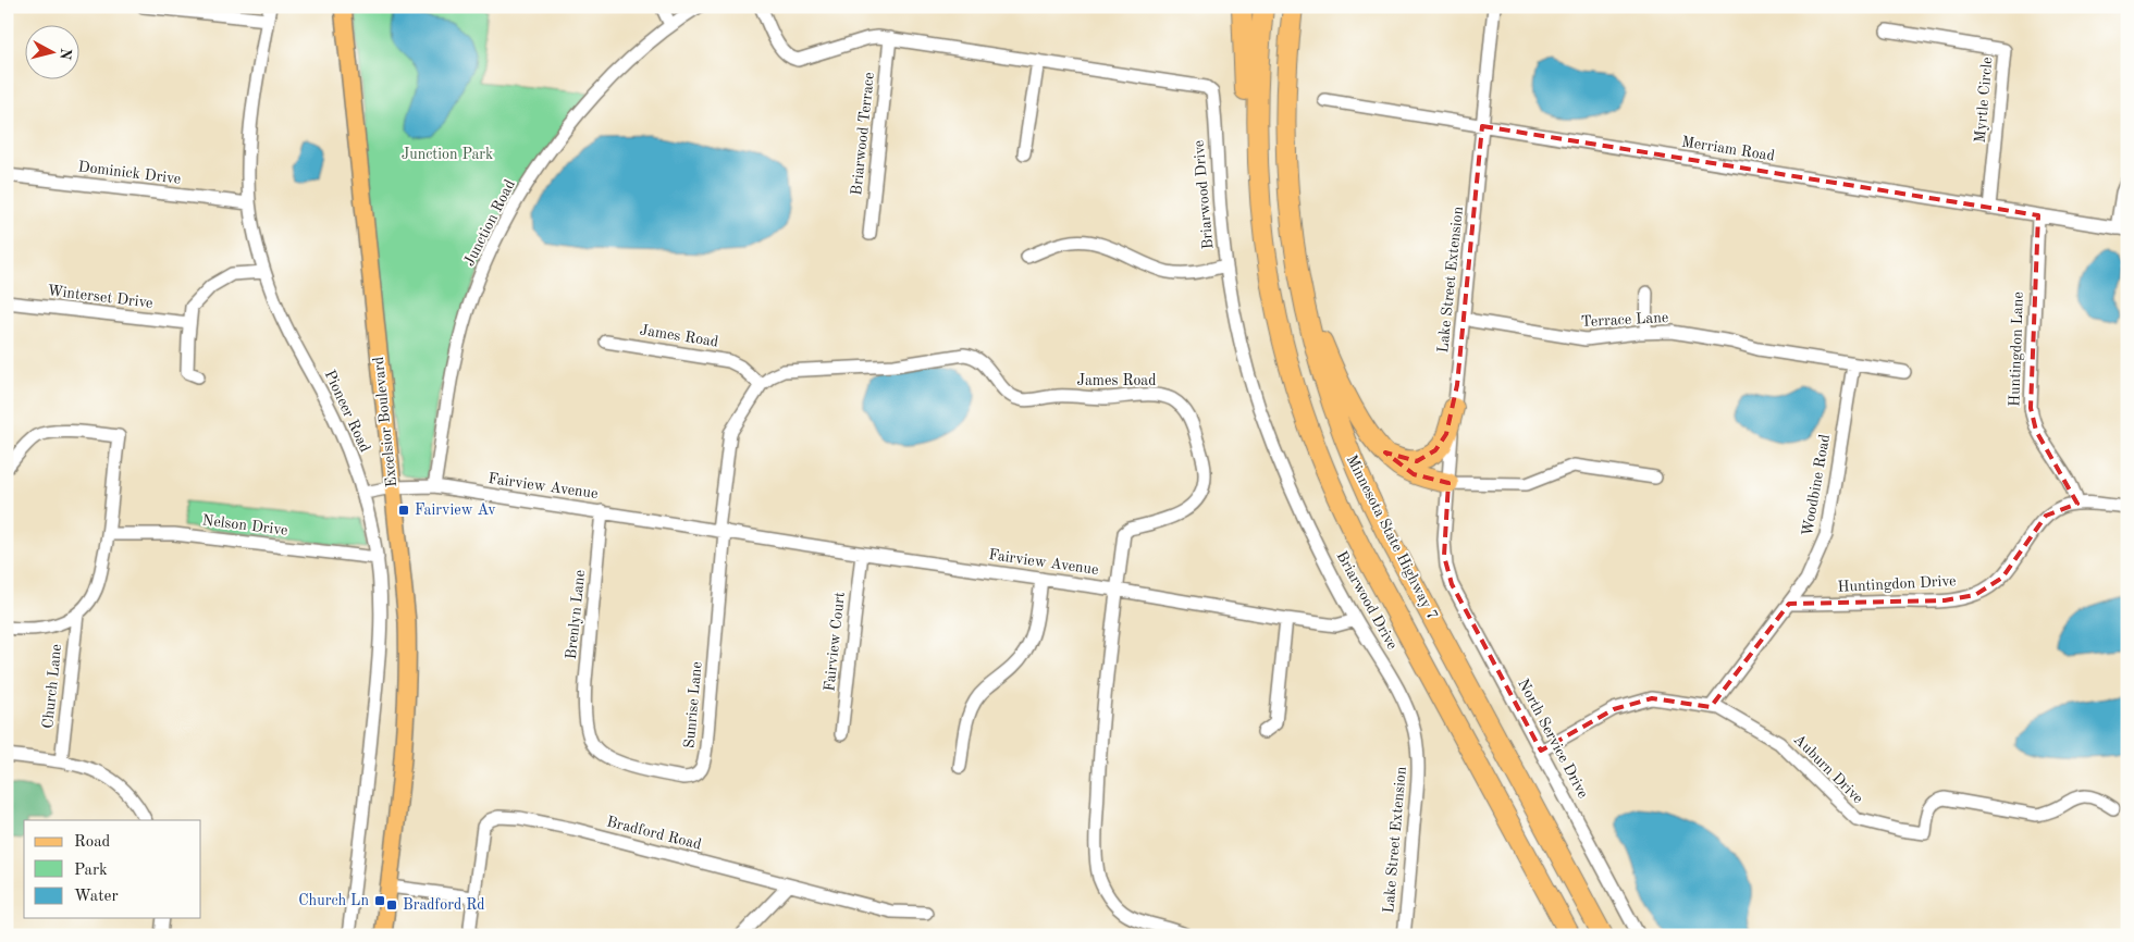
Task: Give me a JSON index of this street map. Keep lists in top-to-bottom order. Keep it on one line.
{"streets":{"highway":["Minnesota State Highway 7"],"main road":["Excelsior Boulevard"],"street":["Myrtle Circle","Briarwood Terrace","Merriam Road","Dominick Drive","Briarwood Drive","Junction Road","Lake Street Extension","Winterset Drive","Terrace Lane","James Road","Huntingdon Lane","Pioneer Road","Woodbine Road","Fairview Avenue","Nelson Drive","Huntingdon Drive","Brenlyn Lane","Fairview Court","Church Lane","Sunrise Lane","North Service Drive","Auburn Drive","Bradford Road"]},"crossings":[["Myrtle Circle","Merriam Road"],["Briarwood Terrace","Briarwood Drive"],["Merriam Road","Lake Street Extension"],["Merriam Road","Huntingdon Lane"],["Dominick Drive","Pioneer Road"],["Briarwood Drive","Lake Street Extension"],["Briarwood Drive","Fairview Avenue"],["Junction Road","Fairview Avenue"],["Lake Street Extension","Terrace Lane"],["Lake Street Extension","North Service Drive"],["Terrace Lane","Woodbine Road"],["James Road","Fairview Avenue"],["James Road","Sunrise Lane"],["Huntingdon Lane","Huntingdon Drive"],["Pioneer Road","Fairview Avenue"],["Pioneer Road","Nelson Drive"],["Excelsior Boulevard","Fairview Avenue"],["Woodbine Road","Huntingdon Drive"],["Woodbine Road","Auburn Drive"],["Fairview Avenue","Brenlyn Lane"],["Fairview Avenue","Fairview Court"],["Fairview Avenue","Sunrise Lane"],["Brenlyn Lane","Sunrise Lane"],["North Service Drive","Auburn Drive"]],"parks":["Junction Park"],"places":{"transit":["Fairview Av","Church Ln","Bradford Rd"]},"legend":["Road","Park","Water"],"north":"right"}
